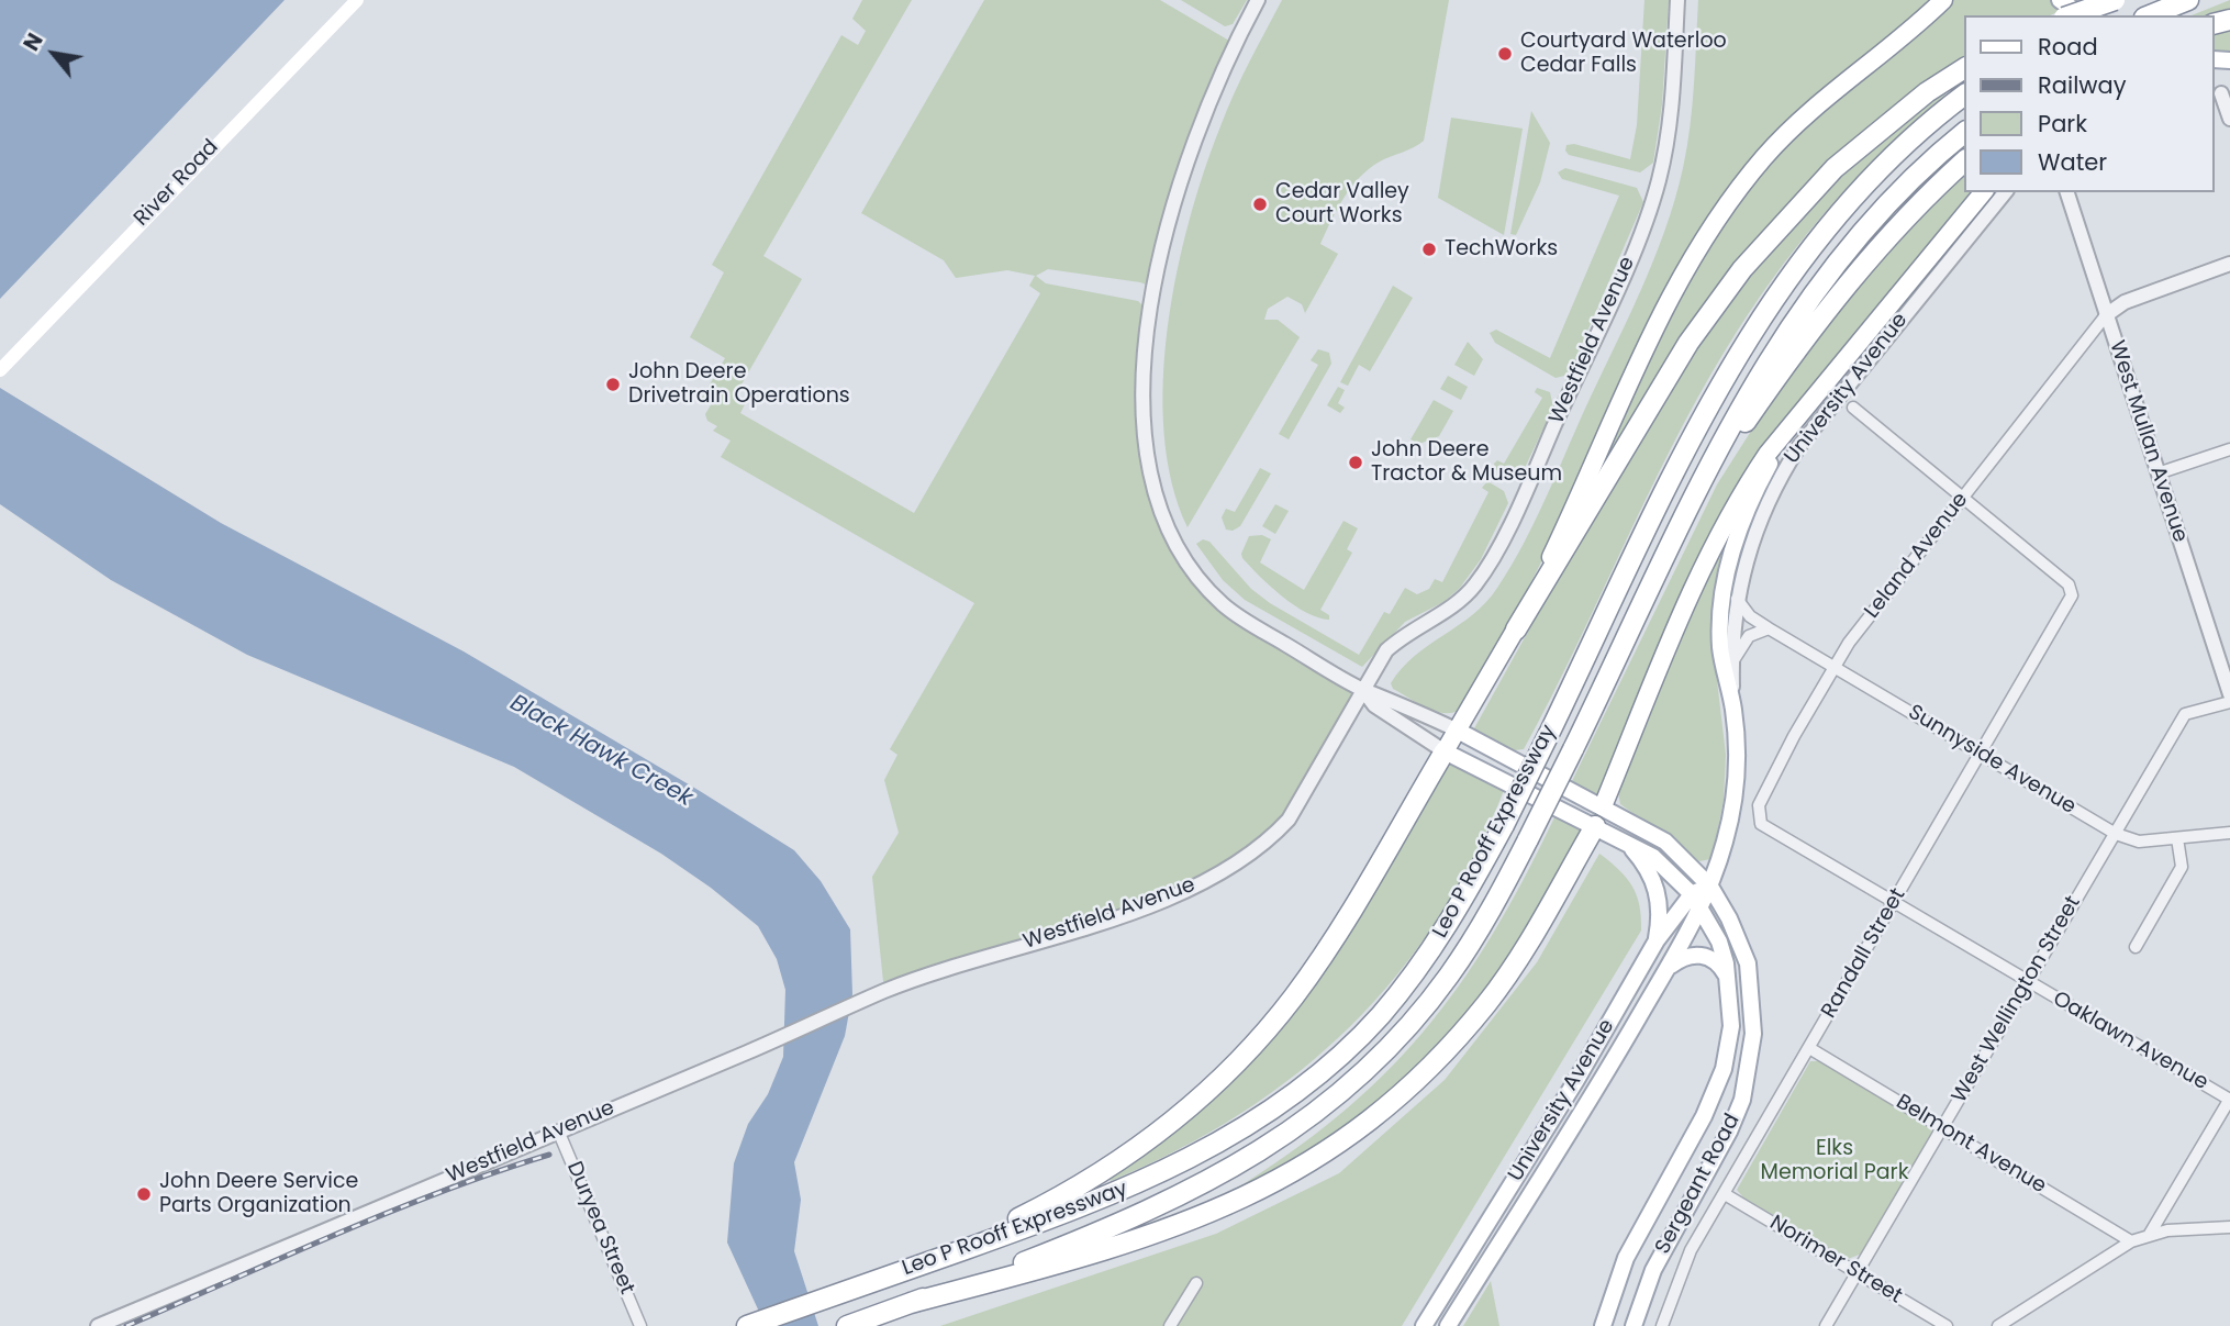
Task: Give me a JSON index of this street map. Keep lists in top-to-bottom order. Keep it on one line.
{"streets":{"highway":["Leo P Rooff Expressway"],"main road":["River Road","University Avenue","Sergeant Road"],"street":["Westfield Avenue","West Mullan Avenue","Leland Avenue","Sunnyside Avenue","Randall Street","West Wellington Street","Oaklawn Avenue","Belmont Avenue","Duryea Street","Norimer Street"]},"crossings":[["Westfield Avenue","Duryea Street"],["University Avenue","Sunnyside Avenue"],["University Avenue","Sergeant Road"],["West Mullan Avenue","Leland Avenue"],["Leland Avenue","Sunnyside Avenue"],["Leland Avenue","Randall Street"],["Leland Avenue","Oaklawn Avenue"],["Sunnyside Avenue","Randall Street"],["Sunnyside Avenue","West Wellington Street"],["Randall Street","Oaklawn Avenue"],["Randall Street","Belmont Avenue"],["Randall Street","Norimer Street"],["West Wellington Street","Oaklawn Avenue"],["West Wellington Street","Belmont Avenue"],["West Wellington Street","Norimer Street"]],"water":["Black Hawk Creek"],"parks":["Elks Memorial Park"],"places":["Courtyard Waterloo Cedar Falls","Cedar Valley Court Works","TechWorks","John Deere Drivetrain Operations","John Deere Tractor & Museum","John Deere Service Parts Organization"],"legend":["Road","Railway","Park","Water"],"north":"top left"}
